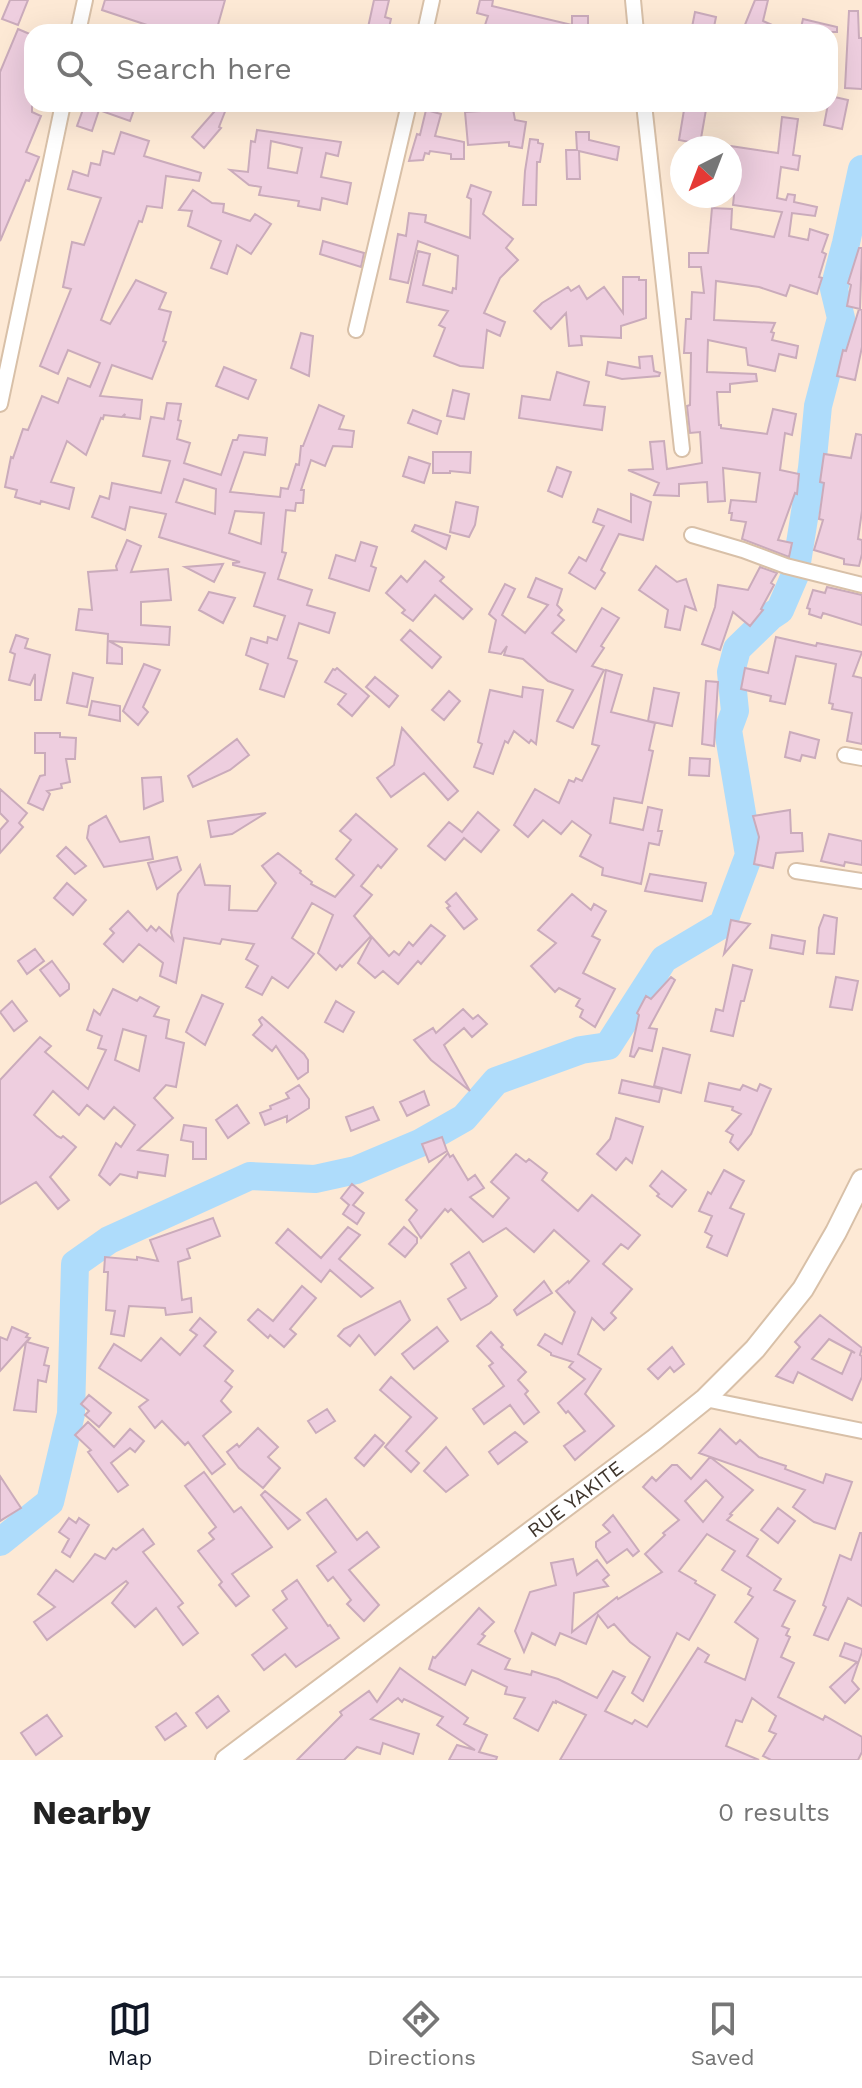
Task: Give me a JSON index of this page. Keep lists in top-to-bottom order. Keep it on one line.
{"streets":{"main road":["RUE YAKITE"]},"north":"bottom left","page":{"search":"Search here","heading":["Nearby","0 results"],"nav":["Map","Directions","Saved"]}}
